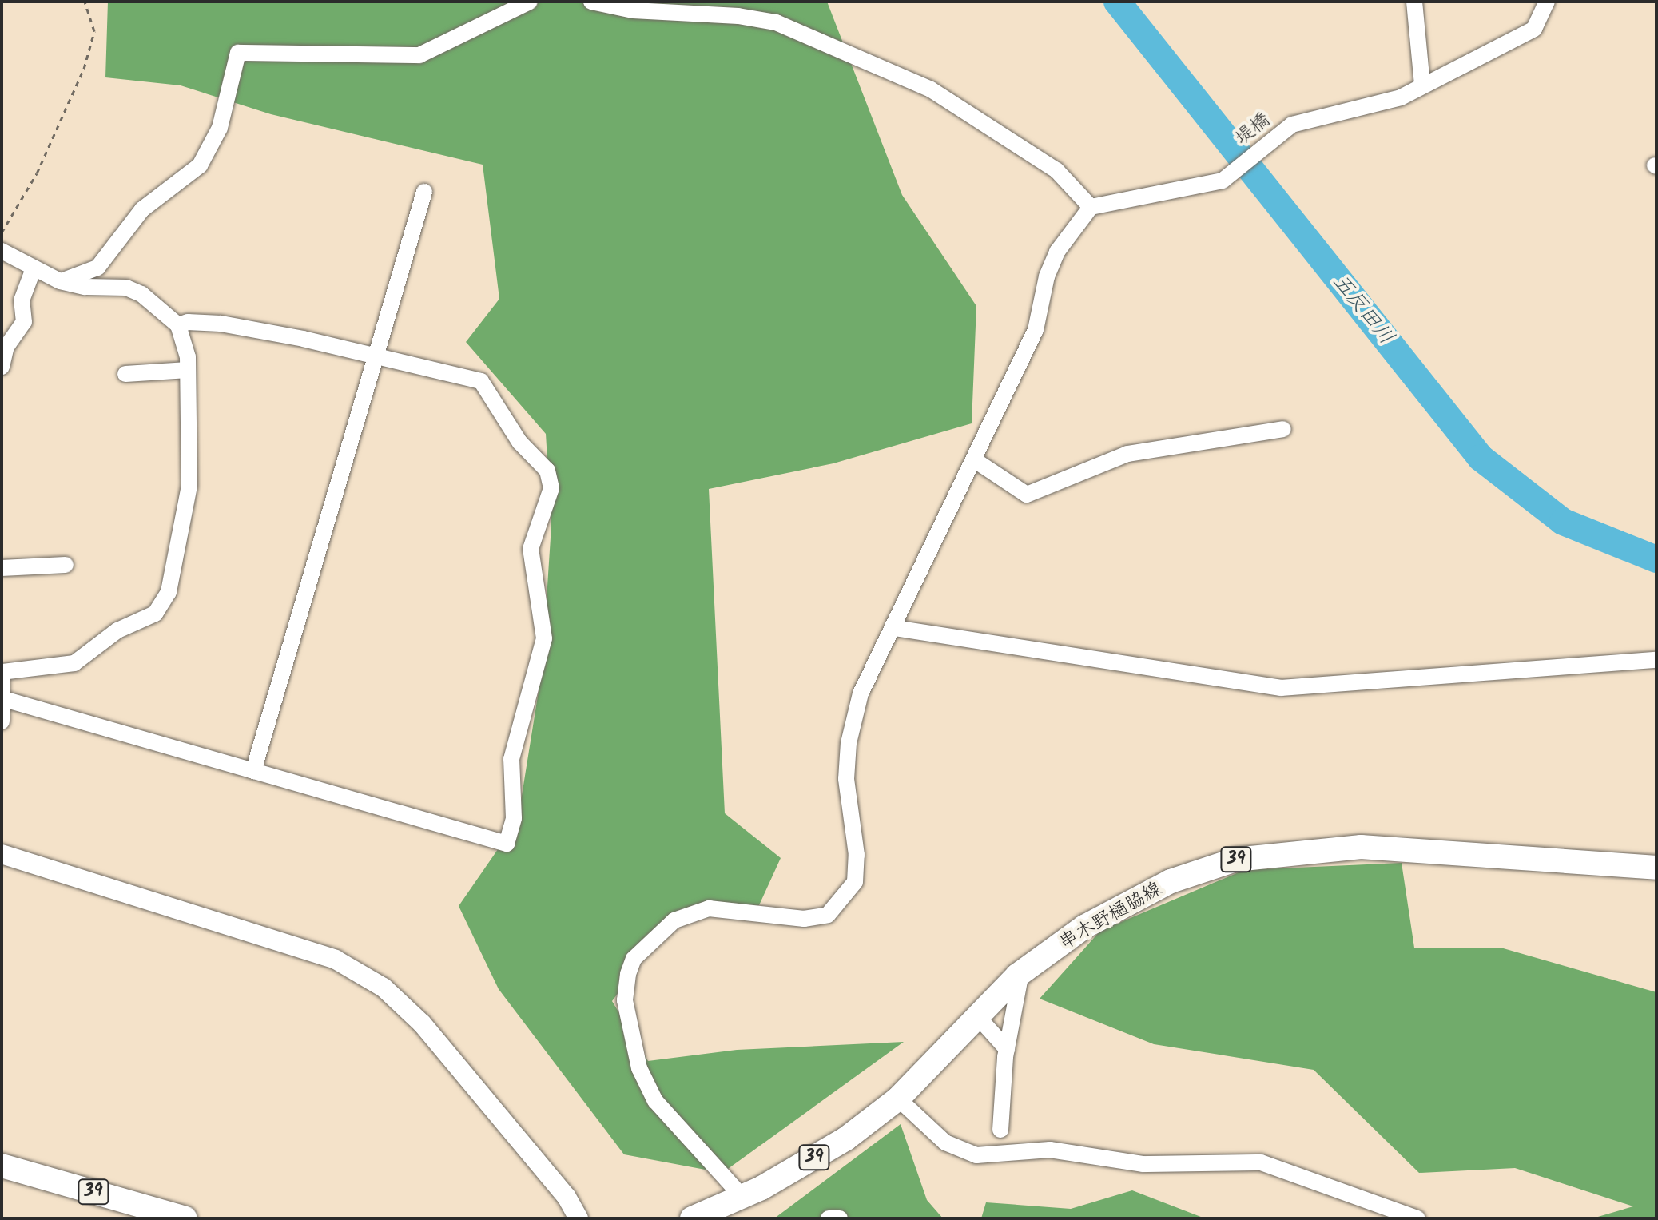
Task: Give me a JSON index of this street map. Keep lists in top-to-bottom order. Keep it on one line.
{"streets":{"main road":["39","串木野樋脇線"],"street":["堤橋"]},"water":["五反田川"]}
